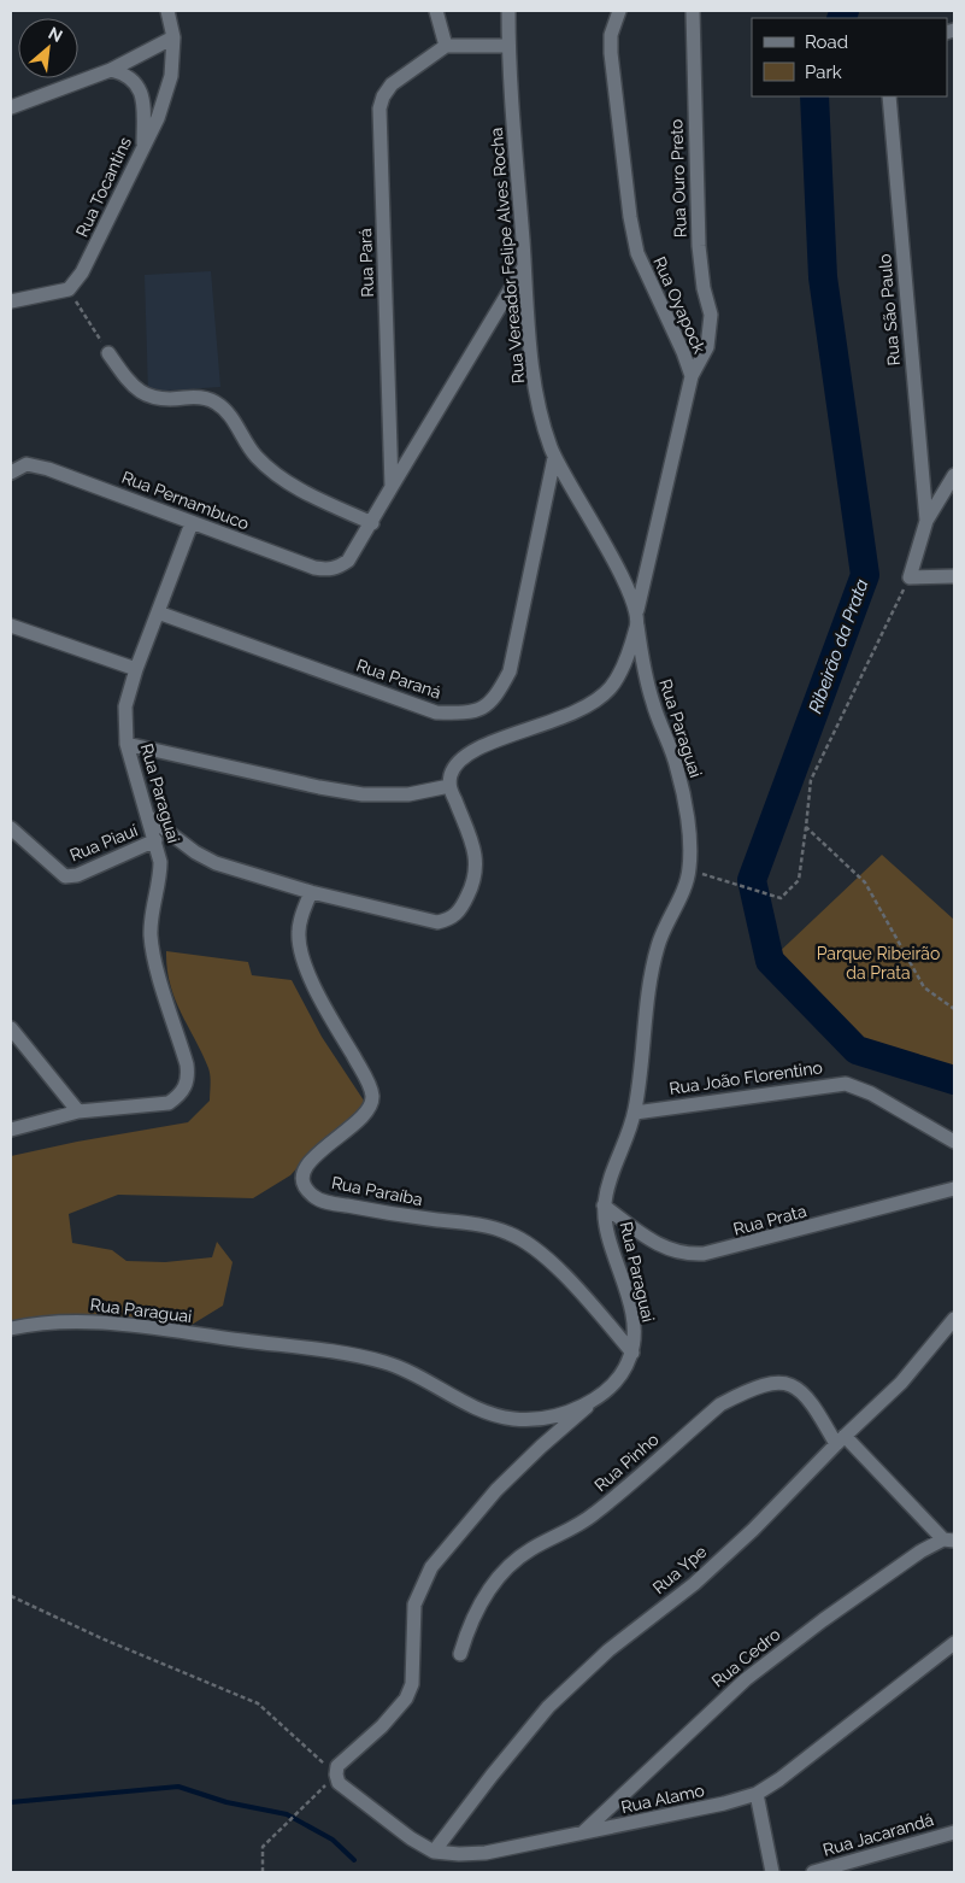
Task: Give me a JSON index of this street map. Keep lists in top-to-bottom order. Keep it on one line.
{"streets":{"street":["Rua Ouro Preto","Rua Tocantins","Rua Vereador Felipe Alves Rocha","Rua Pará","Rua Oyapock","Rua São Paulo","Rua Pernambuco","Rua Paraná","Rua Paraguai","Rua Piauí","Rua João Florentino","Rua Paraíba","Rua Prata","Rua Pinho","Rua Ype","Rua Cedro","Rua Alamo","Rua Jacarandá"]},"crossings":[["Rua Ouro Preto","Rua Oyapock"],["Rua Vereador Felipe Alves Rocha","Rua Oyapock"],["Rua Vereador Felipe Alves Rocha","Rua Paraná"],["Rua Vereador Felipe Alves Rocha","Rua Paraguai"],["Rua Pará","Rua Pernambuco"],["Rua Pernambuco","Rua Paraguai"],["Rua Paraná","Rua Paraguai"],["Rua Paraguai","Rua Piauí"],["Rua Paraguai","Rua João Florentino"],["Rua Paraguai","Rua Paraíba"],["Rua Paraguai","Rua Prata"],["Rua Pinho","Rua Ype"],["Rua Pinho","Rua Cedro"],["Rua Ype","Rua Alamo"],["Rua Cedro","Rua Alamo"]],"water":["Ribeirão da Prata"],"parks":["Parque Ribeirão da Prata"],"legend":["Road","Park"],"north":"top right"}
